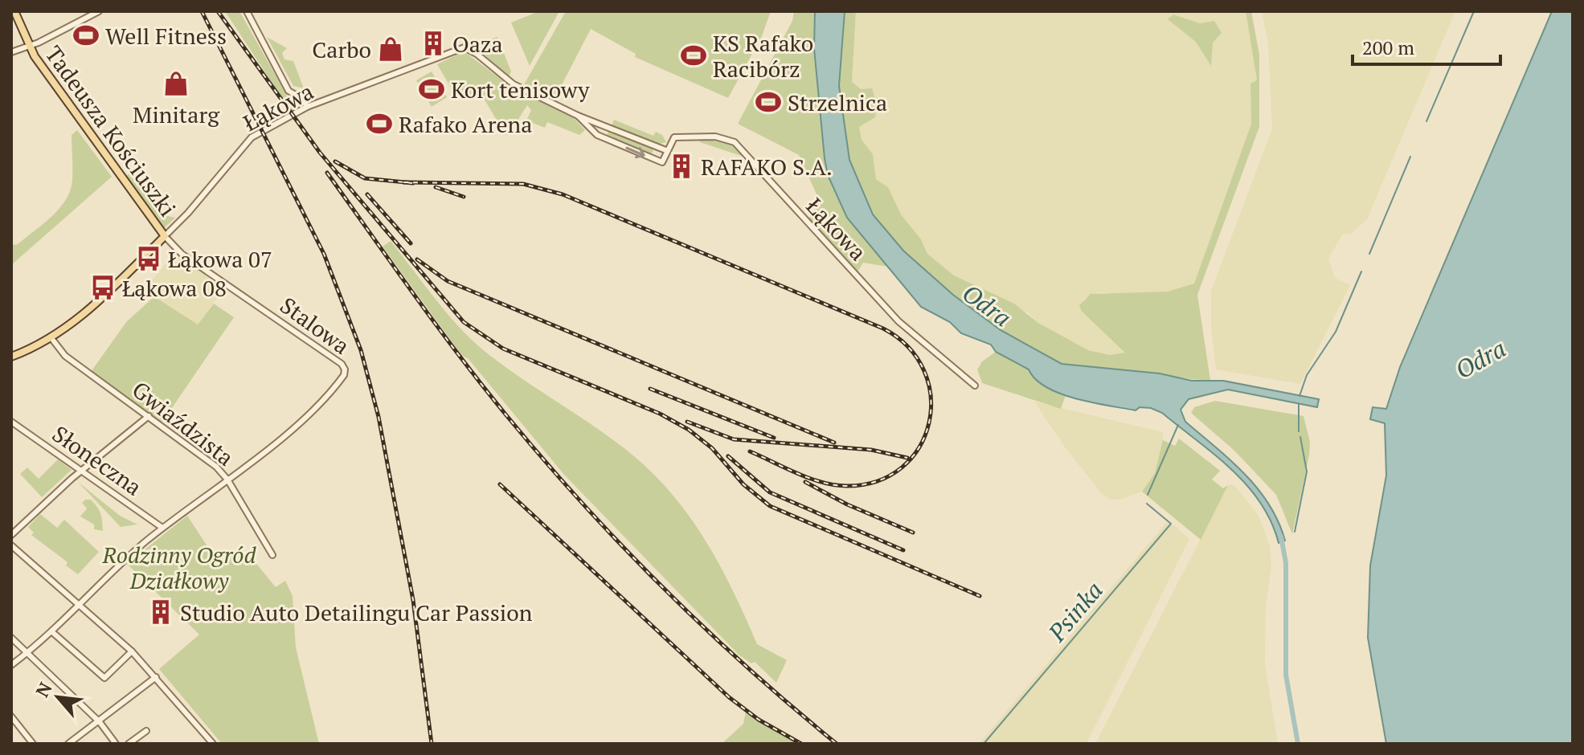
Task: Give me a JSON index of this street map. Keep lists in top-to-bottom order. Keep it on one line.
{"streets":{"main road":["Łąkowa","Tadeusza Kościuszki"],"street":["Stalowa","Gwiaździsta","Słoneczna"]},"crossings":[["Łąkowa","Tadeusza Kościuszki"],["Łąkowa","Stalowa"],["Łąkowa","Gwiaździsta"],["Tadeusza Kościuszki","Stalowa"],["Stalowa","Gwiaździsta"]],"water":["Odra","Psinka"],"parks":["Rodzinny Ogród Działkowy"],"places":{"sports":["Well Fitness","KS Rafako Racibórz","Kort tenisowy","Strzelnica","Rafako Arena"],"building":["Oaza","RAFAKO S.A.","Studio Auto Detailingu Car Passion"],"shop":["Carbo","Minitarg"],"bus stop":["Łąkowa 07","Łąkowa 08"]},"scale_bar":"200 m","north":"top left"}
